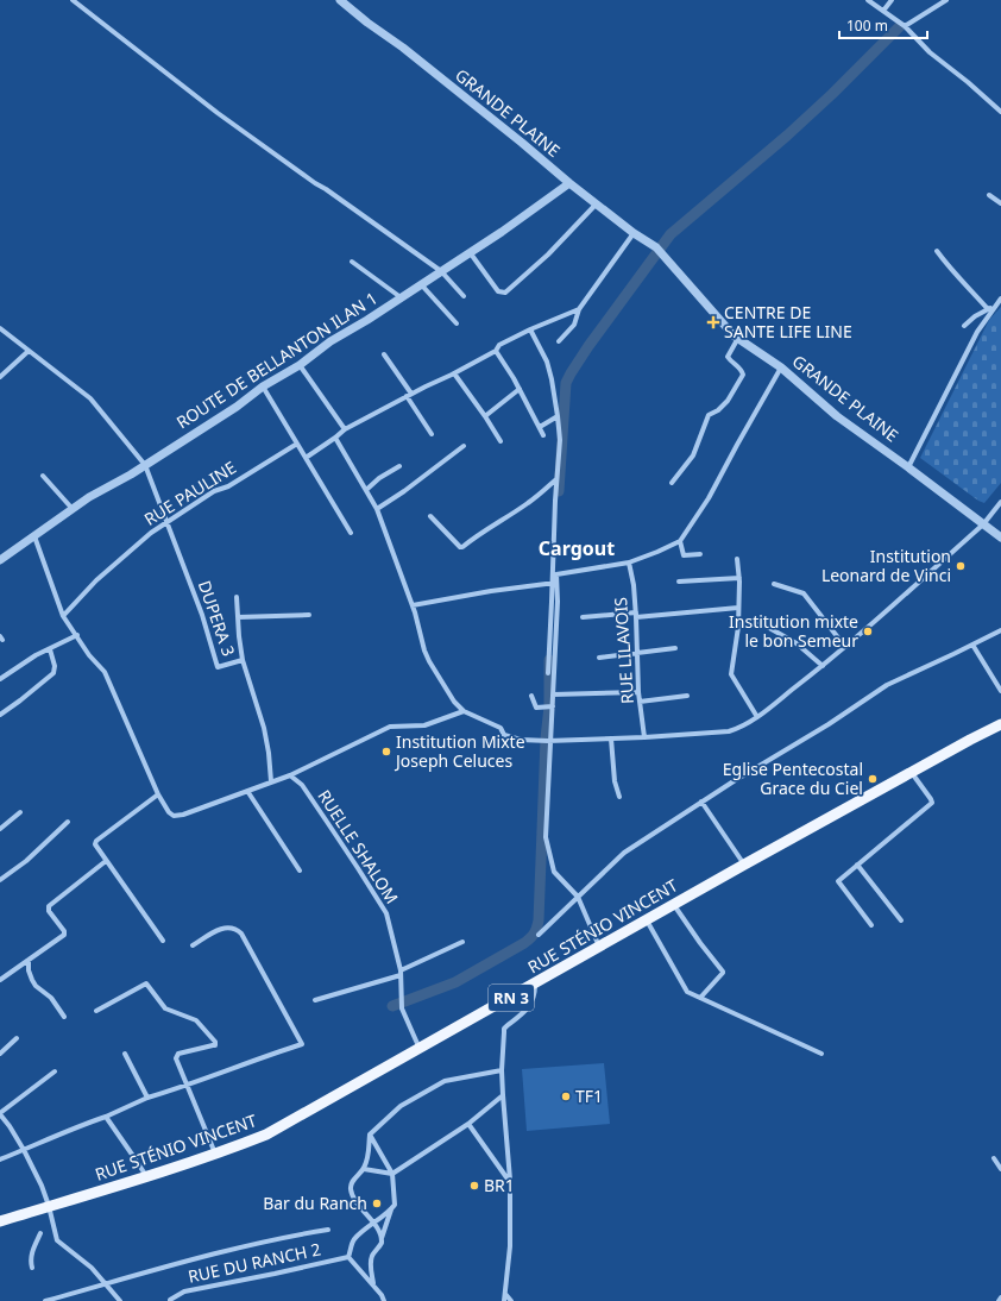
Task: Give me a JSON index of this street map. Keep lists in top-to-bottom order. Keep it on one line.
{"streets":{"main road":["RUE STÉNIO VINCENT","RN 3"],"street":["GRANDE PLAINE","ROUTE DE BELLANTON ILAN 1","RUE PAULINE","DUPERA 3","RUE LILAVOIS","RUELLE SHALOM","RUE DU RANCH 2"]},"crossings":[["GRANDE PLAINE","ROUTE DE BELLANTON ILAN 1"],["ROUTE DE BELLANTON ILAN 1","DUPERA 3"],["RUE PAULINE","DUPERA 3"],["RUELLE SHALOM","RUE STÉNIO VINCENT"]],"districts":["Cargout"],"places":{"health":["CENTRE DE SANTE LIFE LINE"],"other":["Institution Leonard de Vinci","Institution mixte le bon Semeur","Institution Mixte Joseph Celuces","Eglise Pentecostal Grace du Ciel","TF1","BR1","Bar du Ranch"]},"scale_bar":"100 m"}
